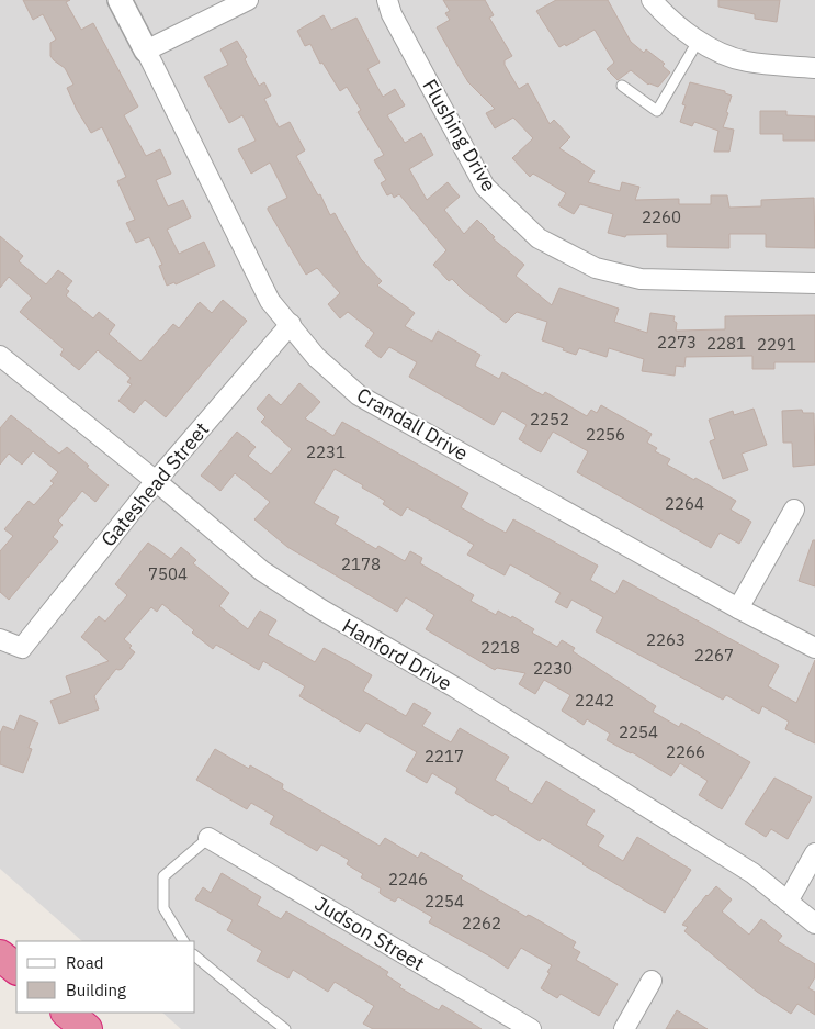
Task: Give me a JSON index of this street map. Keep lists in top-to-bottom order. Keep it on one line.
{"streets":{"street":["Flushing Drive","Crandall Drive","Gateshead Street","Hanford Drive","Judson Street"]},"crossings":[["Crandall Drive","Gateshead Street"],["Gateshead Street","Hanford Drive"]],"house_numbers":["2260","2273","2281","2291","2252","2256","2231","2264","2178","7504","2263","2218","2267","2230","2242","2254","2266","2217","2246","2254","2262"],"legend":["Road","Building"]}
